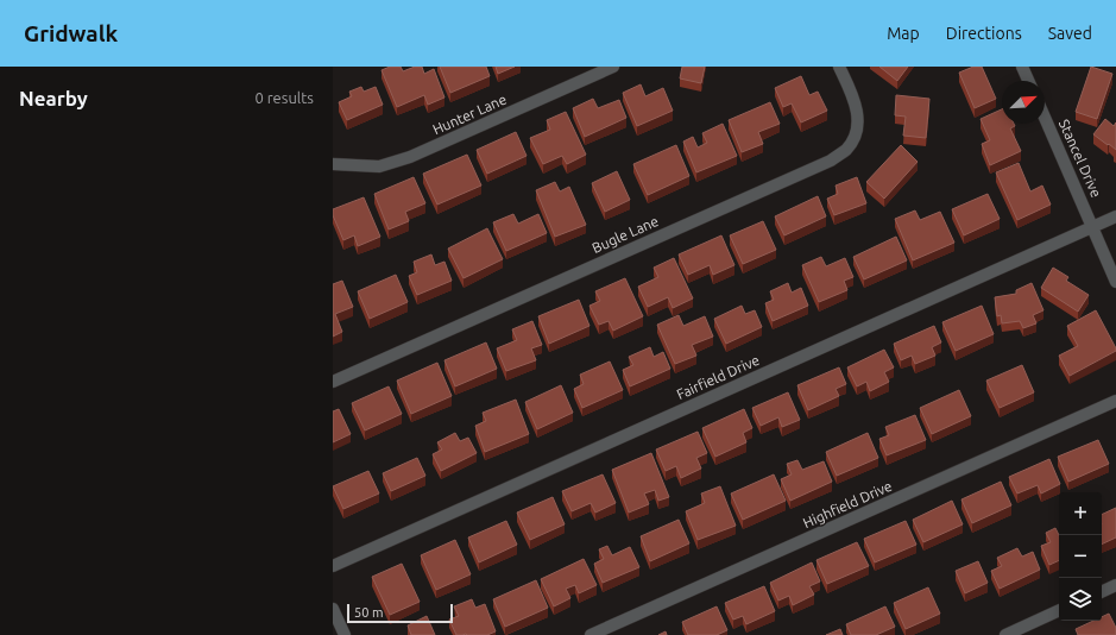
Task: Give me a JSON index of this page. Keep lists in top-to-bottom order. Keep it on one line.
{"streets":{"street":["Hunter Lane","Stancel Drive","Bugle Lane","Fairfield Drive","Highfield Drive"]},"crossings":[["Stancel Drive","Fairfield Drive"]],"scale_bar":"50 m","north":"top right","page":{"header":"Gridwalk","nav":["Map","Directions","Saved"],"heading":["Nearby","0 results"],"map_buttons":["+","−"],"scale":"50 m"}}
